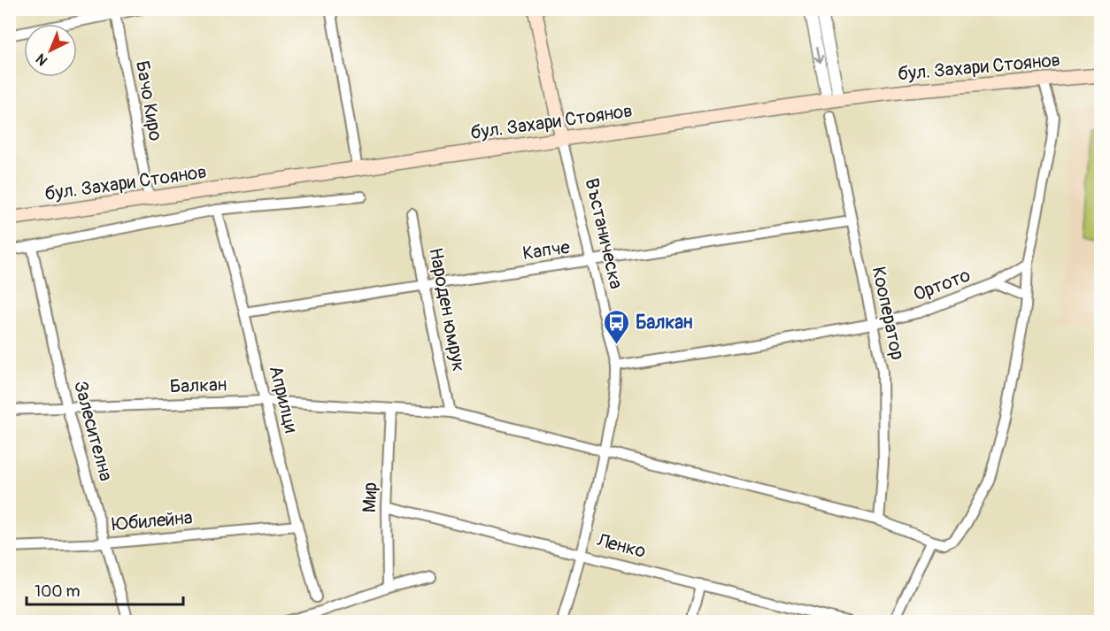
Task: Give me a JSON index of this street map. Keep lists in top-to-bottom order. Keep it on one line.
{"streets":{"main road":["бул. Захари Стоянов","Въстаническа"],"street":["Бачо Киро","Капче","Ортото","Народен юмрук","Кооператор","Балкан","Априлци","Залесителна","Мир","Юбилейна","Ленко"]},"crossings":[["бул. Захари Стоянов","Бачо Киро"],["бул. Захари Стоянов","Въстаническа"],["Въстаническа","Капче"],["Въстаническа","Ортото"],["Въстаническа","Балкан"],["Въстаническа","Ленко"],["Капче","Народен юмрук"],["Капче","Кооператор"],["Капче","Априлци"],["Ортото","Кооператор"],["Народен юмрук","Балкан"],["Кооператор","Балкан"],["Балкан","Априлци"],["Балкан","Залесителна"],["Балкан","Мир"],["Априлци","Юбилейна"],["Залесителна","Юбилейна"],["Мир","Ленко"]],"places":{"bus stop":["Балкан"]},"scale_bar":"100 m","north":"bottom left"}
